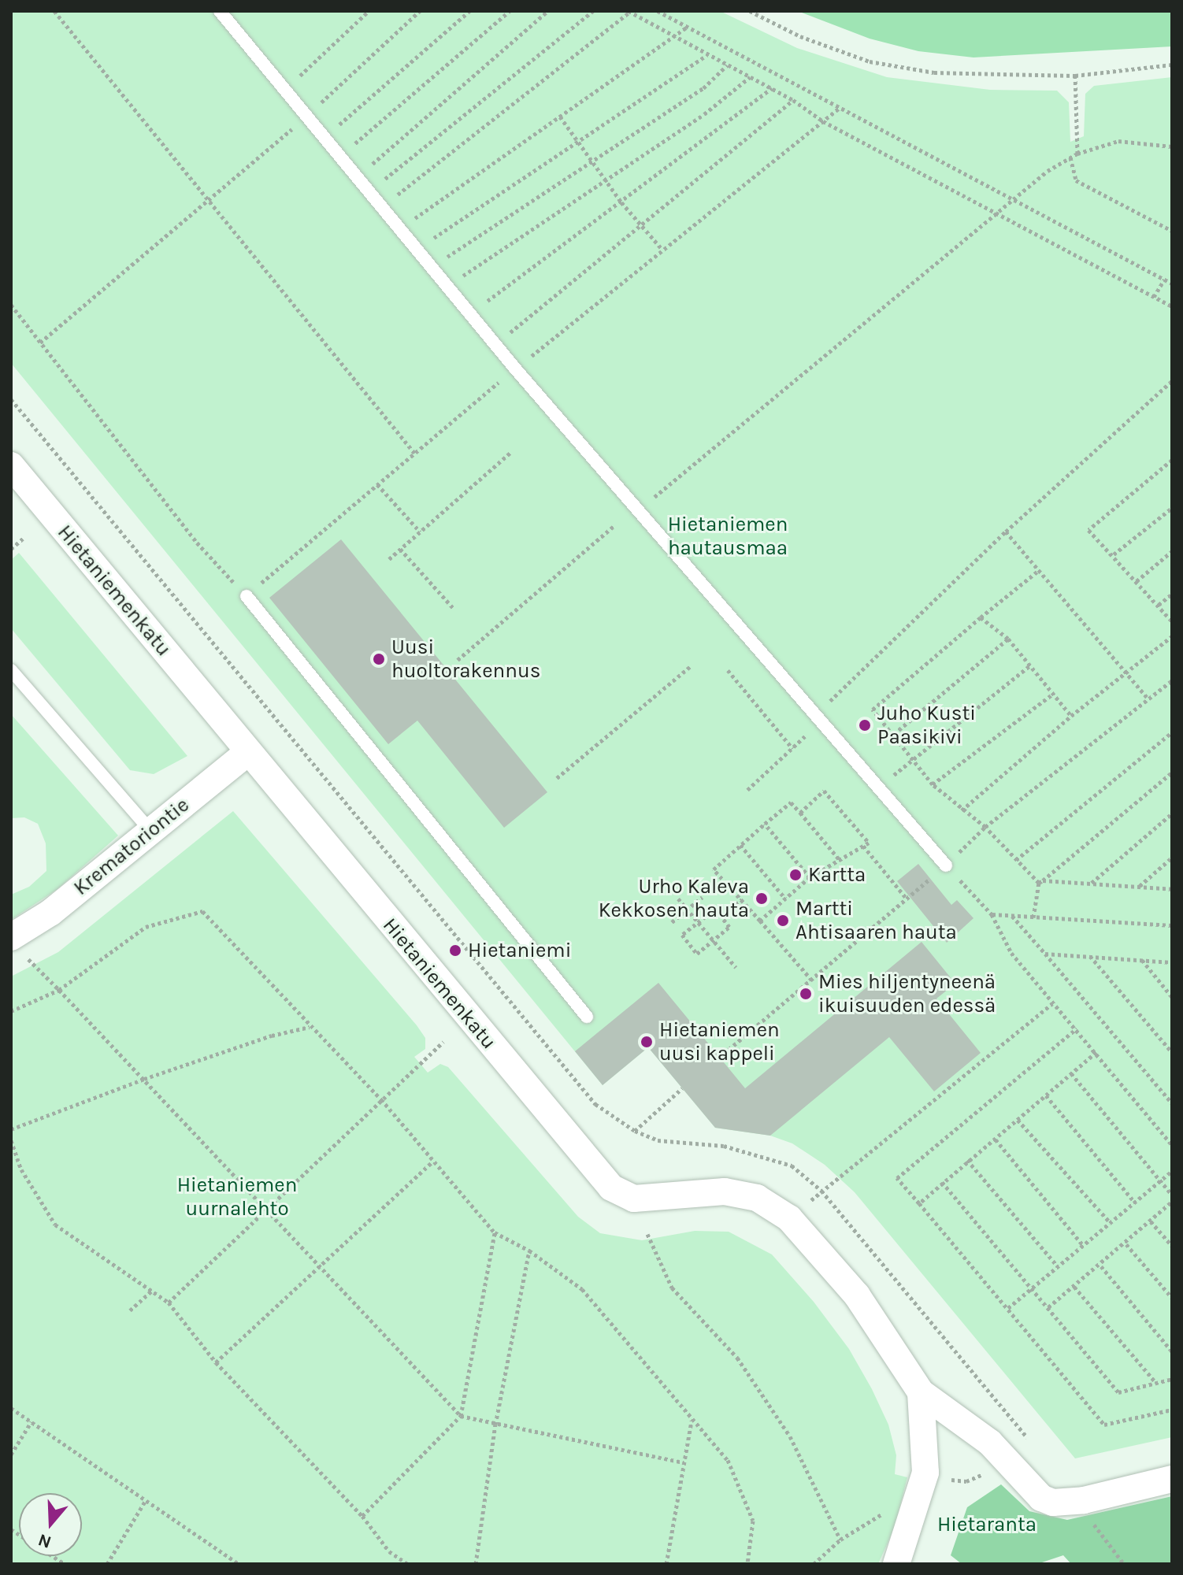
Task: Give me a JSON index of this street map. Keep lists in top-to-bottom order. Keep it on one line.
{"streets":{"street":["Hietaniemenkatu","Krematoriontie"]},"crossings":[["Hietaniemenkatu","Krematoriontie"]],"parks":["Hietaniemen hautausmaa","Hietaniemen uurnalehto","Hietaranta"],"places":["Uusi huoltorakennus","Juho Kusti Paasikivi","Kartta","Urho Kaleva Kekkosen hauta","Martti Ahtisaaren hauta","Hietaniemi","Mies hiljentyneenä ikuisuuden edessä","Hietaniemen uusi kappeli"],"north":"bottom"}
